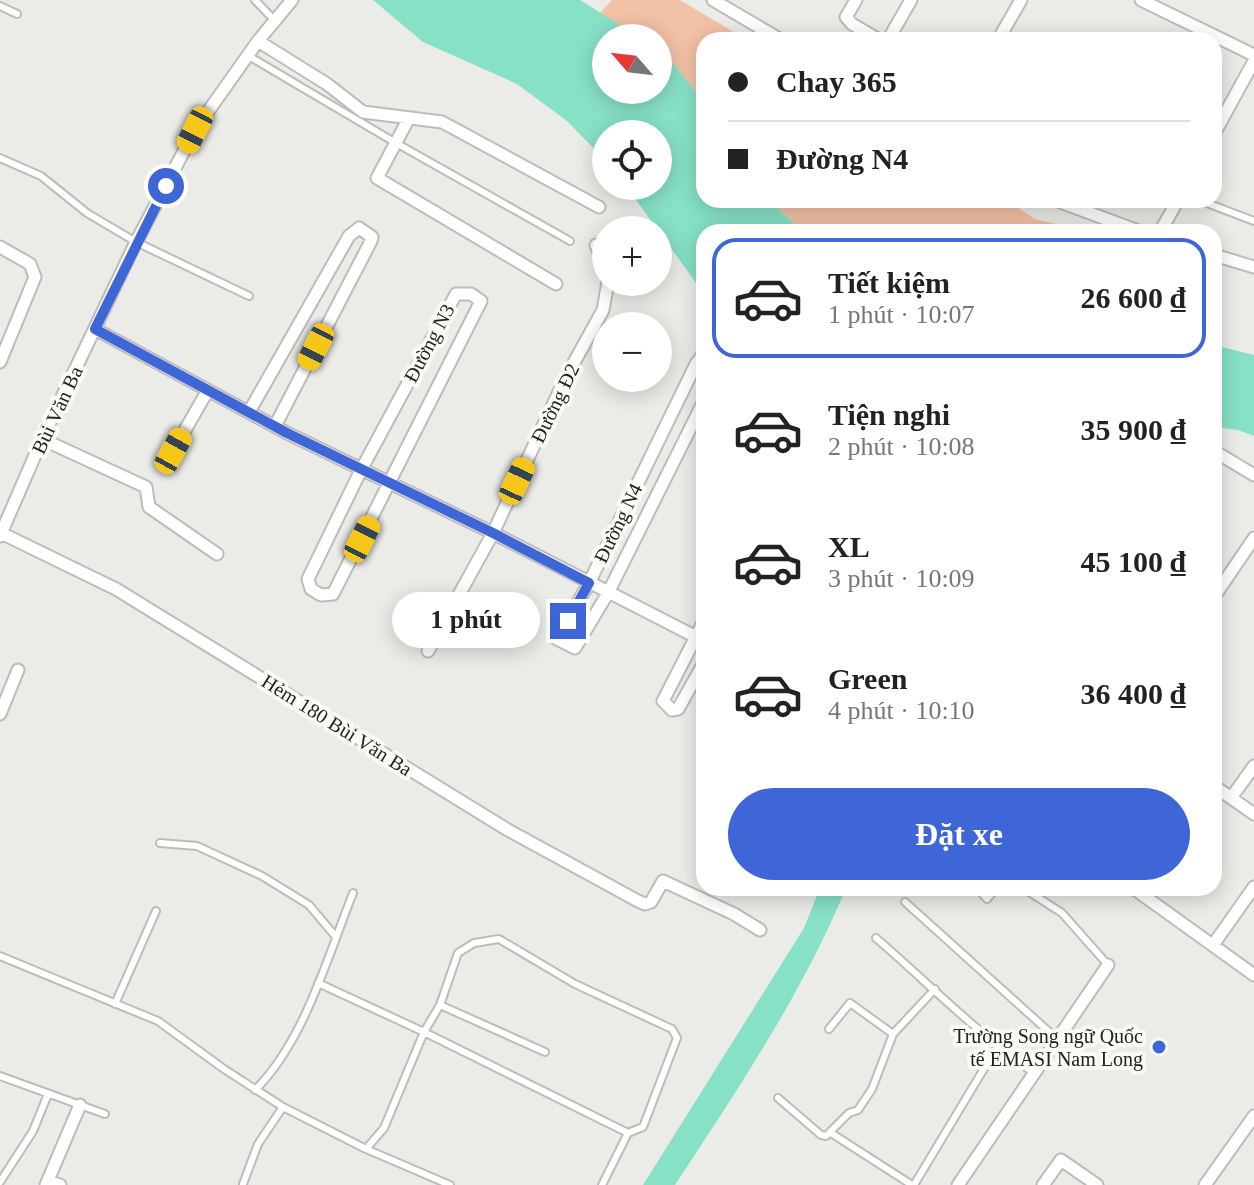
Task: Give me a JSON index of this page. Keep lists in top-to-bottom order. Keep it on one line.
{"streets":{"street":["Đường N3","Đường Đ2","Bùi Văn Ba","Đường N4","Hẻm 180 Bùi Văn Ba"]},"crossings":[["Bùi Văn Ba","Hẻm 180 Bùi Văn Ba"]],"places":["Trường Song ngữ Quốc tế EMASI Nam Long"],"north":"top left","page":{"map_buttons":["+","−"],"banner":["Chay 365","Đường N4"],"list":[{"name":"Tiết kiệm","note":"1 phút · 10:07","value":"26 600 ₫"},{"name":"Tiện nghi","note":"2 phút · 10:08","value":"35 900 ₫"},{"name":"XL","note":"3 phút · 10:09","value":"45 100 ₫"},{"name":"Green","note":"4 phút · 10:10","value":"36 400 ₫"}],"bubble":"1 phút","buttons":"Đặt xe"}}
